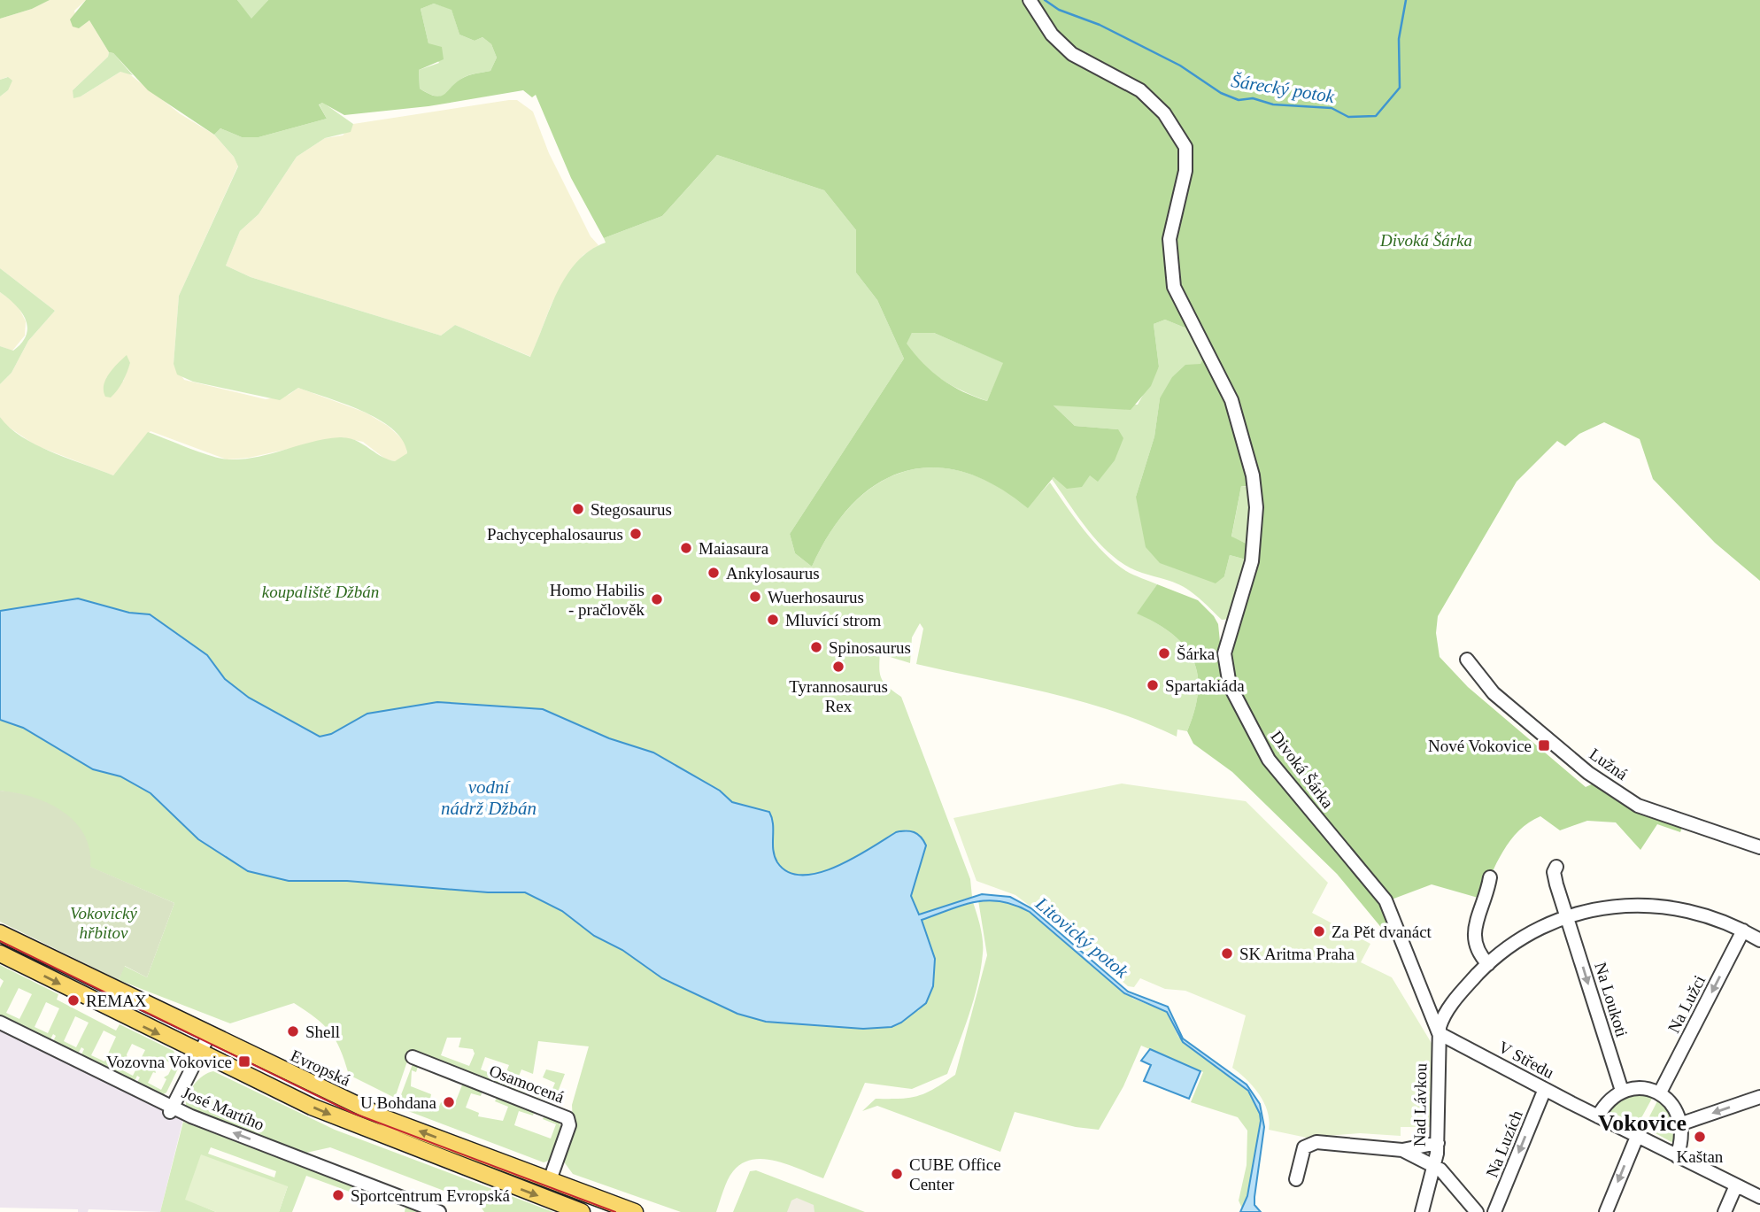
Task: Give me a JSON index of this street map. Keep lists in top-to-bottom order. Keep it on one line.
{"streets":{"main road":["Evropská"],"street":["Lužná","Divoká Šárka","Na Loukoti","Na Lužci","V Středu","Osamocená","Nad Lávkou","José Martího","Na Luzích"]},"crossings":[["Divoká Šárka","V Středu"],["Divoká Šárka","Nad Lávkou"],["V Středu","Nad Lávkou"],["V Středu","Na Luzích"],["Evropská","Osamocená"]],"one_way":["Na Loukoti","Na Lužci","José Martího"],"districts":["Vokovice"],"water":["Šárecký potok","vodní nádrž Džbán","Litovický potok"],"parks":["Divoká Šárka","koupaliště Džbán","Vokovický hřbitov"],"places":{"other":["Stegosaurus","Pachycephalosaurus","Maiasaura","Ankylosaurus","Wuerhosaurus","Homo Habilis - pračlověk","Mluvící strom","Spinosaurus","Šárka","Tyrannosaurus Rex","Spartakiáda","Za Pět dvanáct","SK Aritma Praha","REMAX","Shell","U Bohdana","Kaštan","CUBE Office Center","Sportcentrum Evropská"],"transit":["Nové Vokovice","Vozovna Vokovice"]}}
